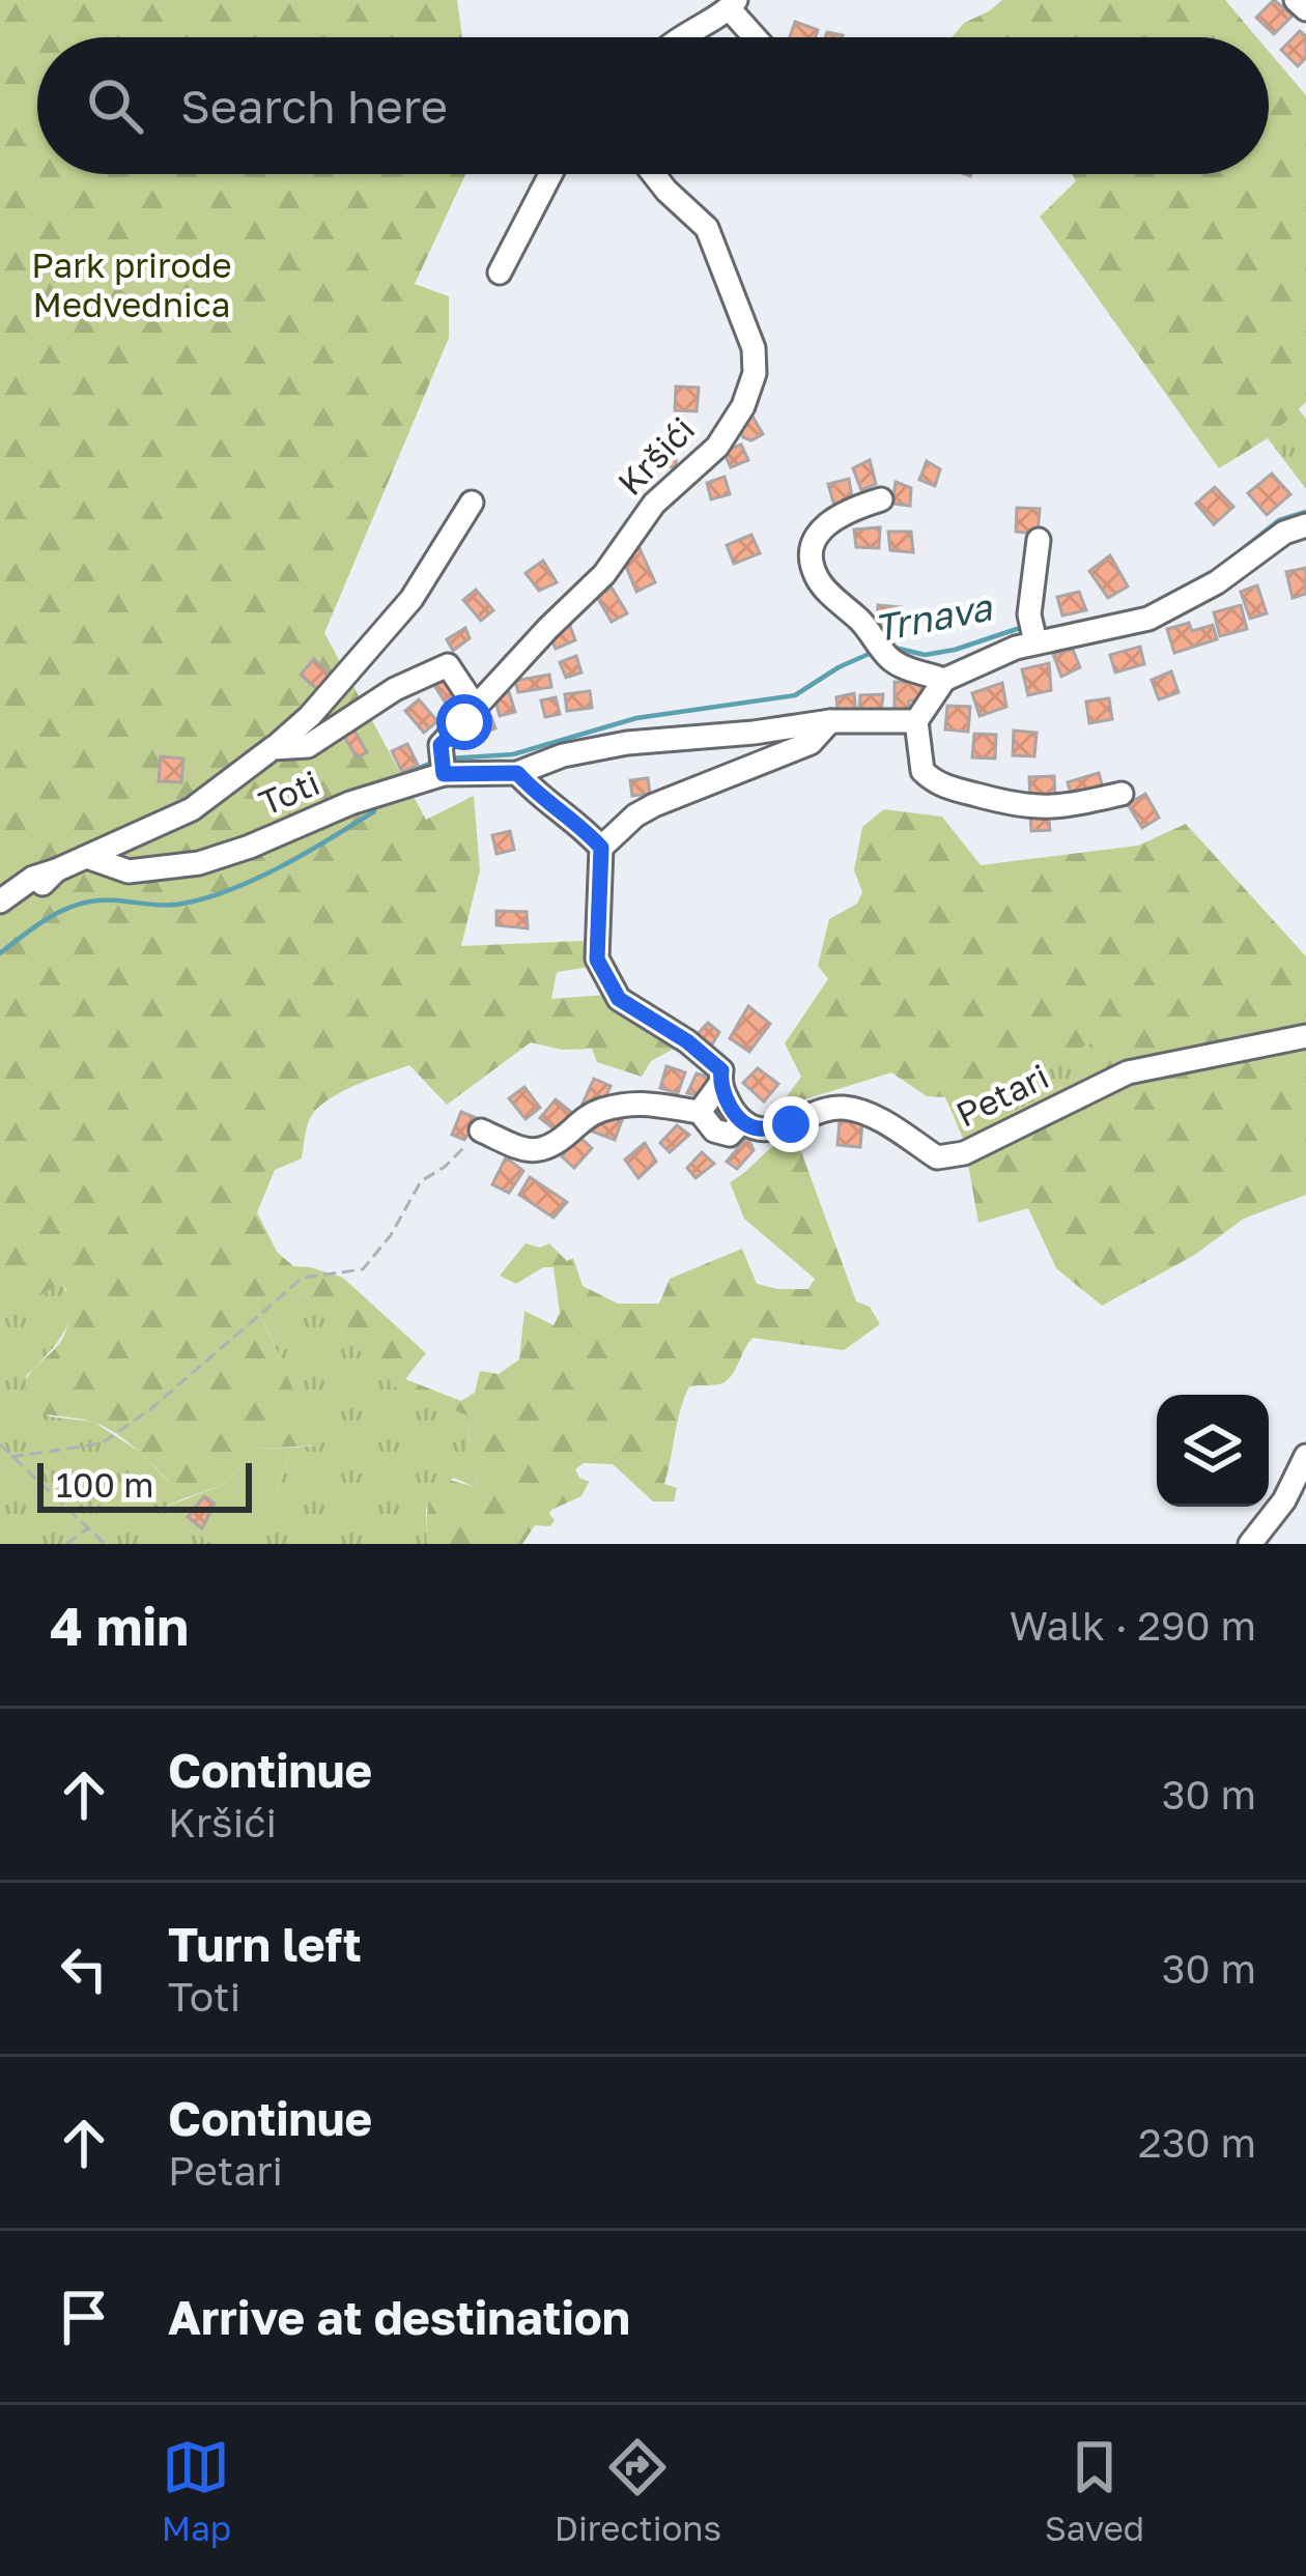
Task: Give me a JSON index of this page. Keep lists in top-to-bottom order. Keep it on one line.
{"streets":{"street":["Kršići","Toti","Petari"]},"crossings":[["Kršići","Toti"]],"water":["Trnava"],"parks":["Park prirode Medvednica"],"scale_bar":"100 m","page":{"search":"Search here","scale":"100 m","heading":["4 min","Walk · 290 m"],"list":[["Continue","Kršići","30 m"],["Turn left","Toti","30 m"],["Continue","Petari","230 m"],"Arrive at destination"],"nav":["Map","Directions","Saved"]}}
